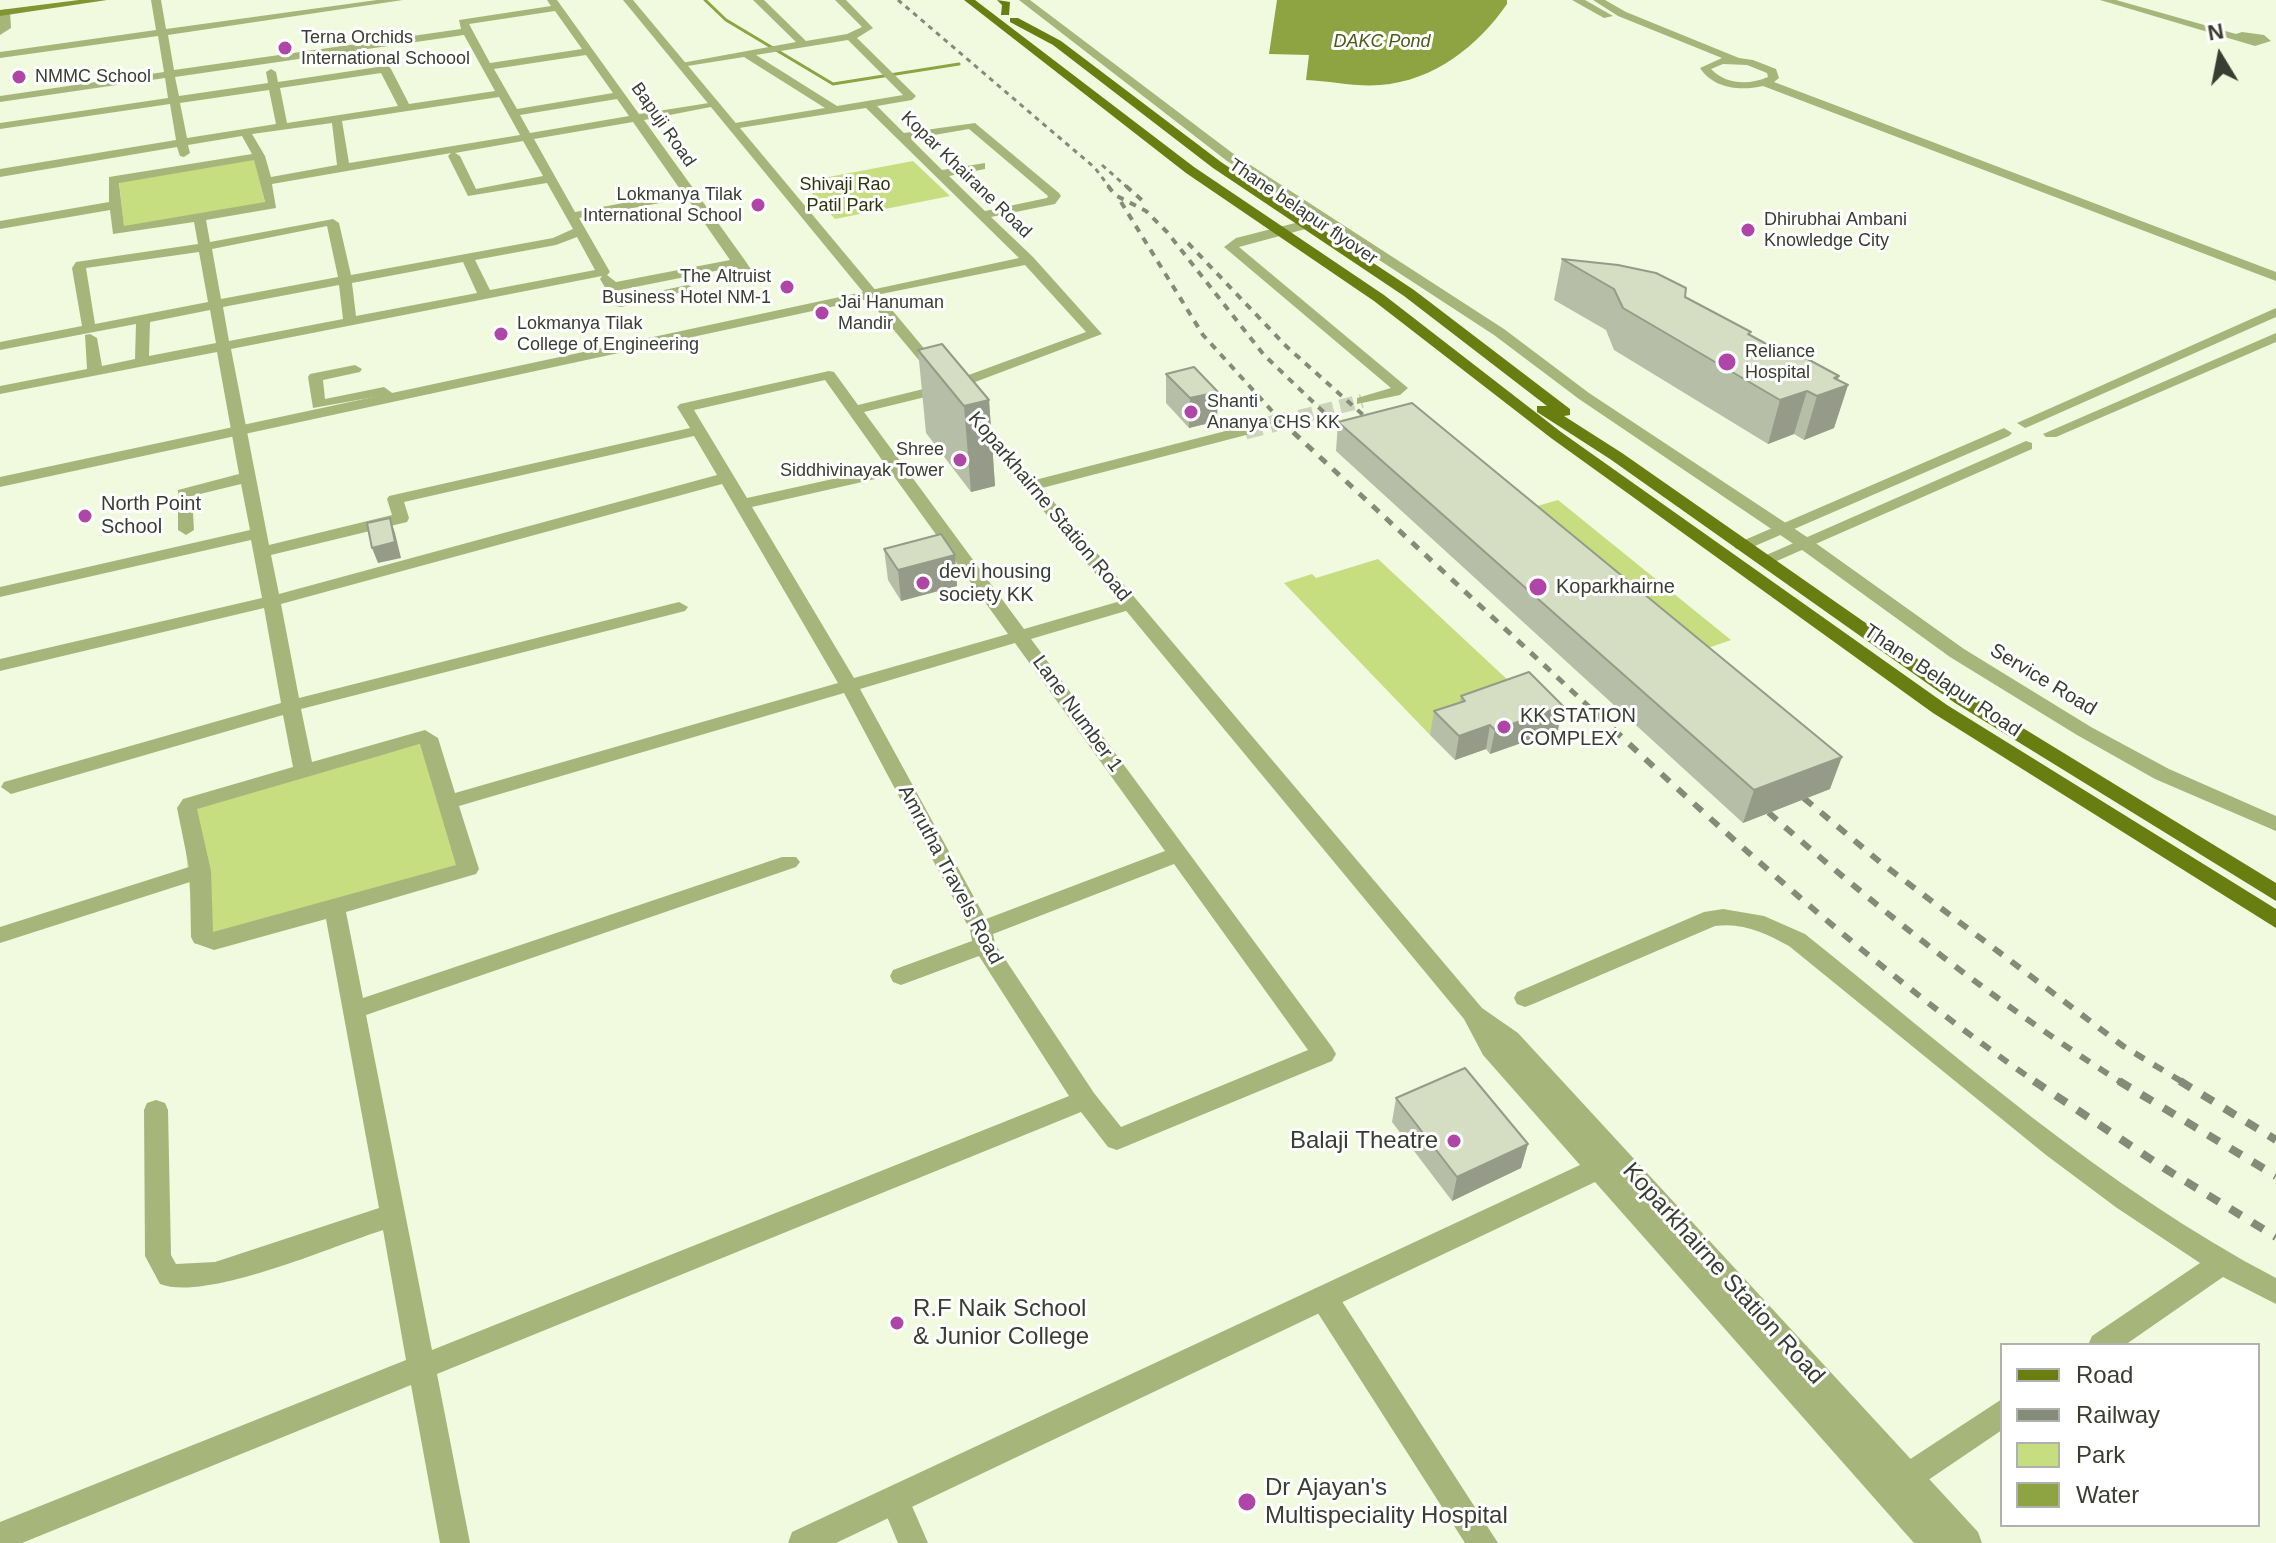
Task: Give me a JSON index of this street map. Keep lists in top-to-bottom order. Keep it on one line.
{"streets":{"main road":["Thane belapur flyover","Thane Belapur Road"],"street":["Bapuji Road","Kopar Khairane Road","Koparkhairne Station Road","Service Road","Lane Number 1","Amrutha Travels Road"]},"crossings":[["Kopar Khairane Road","Koparkhairne Station Road"],["Lane Number 1","Amrutha Travels Road"]],"water":["DAKC Pond"],"parks":["Shivaji Rao Patil Park"],"places":["Terna Orchids International Schoool","NMMC School","Lokmanya Tilak International School","Dhirubhai Ambani Knowledge City","The Altruist Business Hotel NM-1","Jai Hanuman Mandir","Lokmanya Tilak College of Engineering","Reliance Hospital","Shanti Ananya CHS KK","Shree Siddhivinayak Tower","North Point School","devi housing society KK","Koparkhairne","KK STATION COMPLEX","Balaji Theatre","R.F Naik School & Junior College","Dr Ajayan's Multispeciality Hospital"],"legend":["Road","Railway","Park","Water"],"north":"top"}
